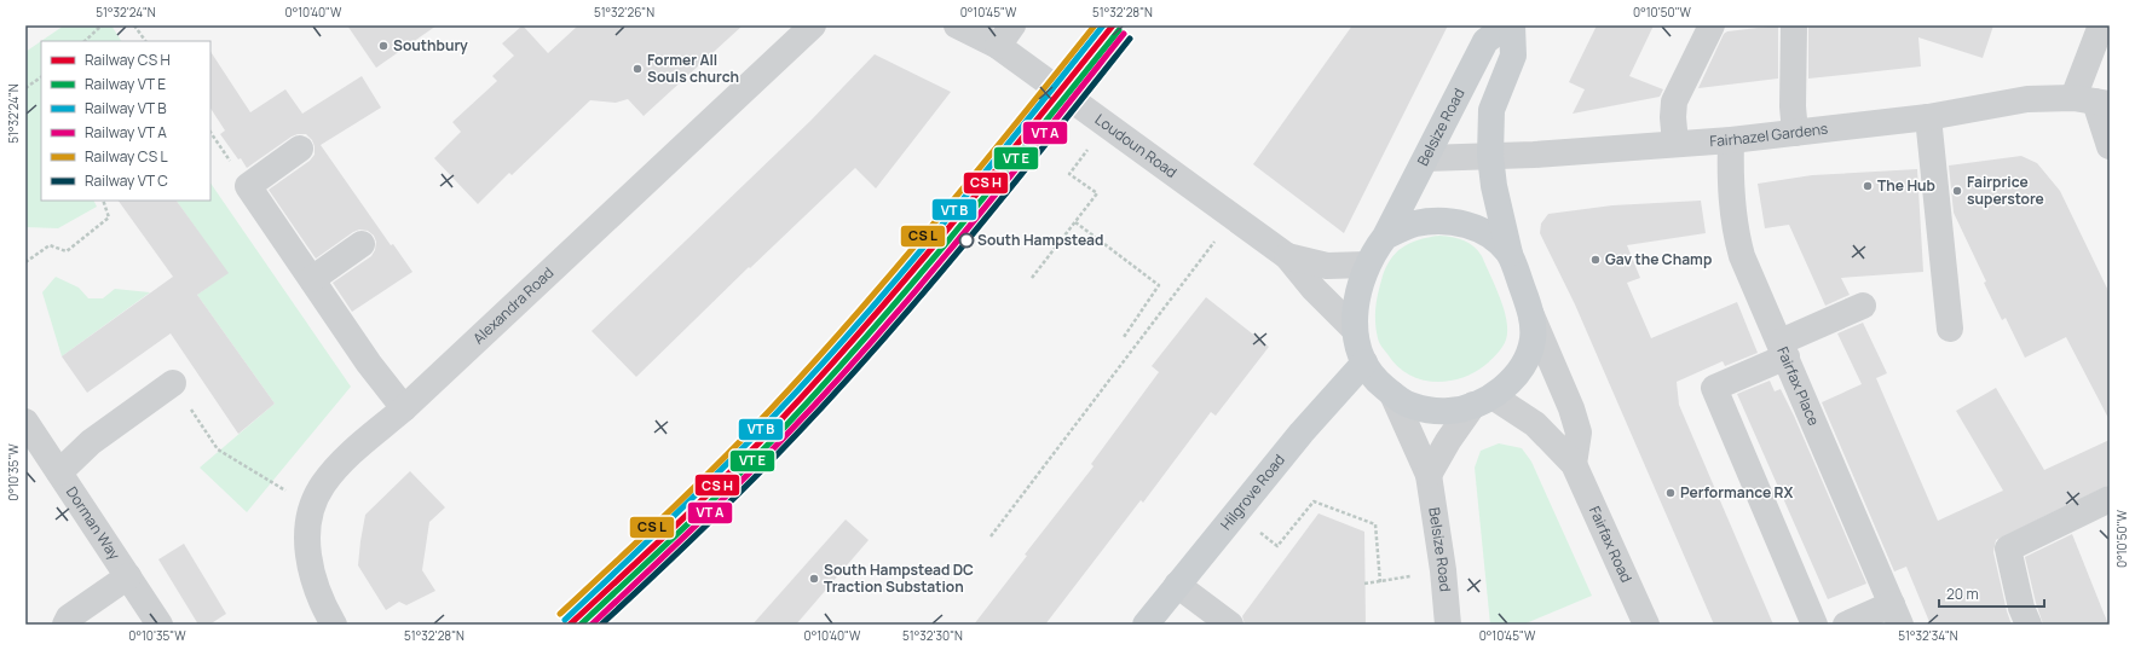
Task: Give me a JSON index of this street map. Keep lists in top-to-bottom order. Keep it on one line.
{"streets":{"main road":["Belsize Road","Hilgrove Road"],"street":["Fairhazel Gardens","Loudoun Road","Alexandra Road","Fairfax Place","Dorman Way","Fairfax Road"]},"crossings":[["Belsize Road","Fairhazel Gardens"],["Belsize Road","Loudoun Road"],["Belsize Road","Hilgrove Road"],["Belsize Road","Fairfax Road"],["Fairhazel Gardens","Fairfax Place"]],"places":["Southbury","Former All Souls church","The Hub","Fairprice superstore","South Hampstead","Gav the Champ","Performance RX","South Hampstead DC Traction Substation"],"legend":["Railway CS H","Railway VT E","Railway VT B","Railway VT A","Railway CS L","Railway VT C"],"scale_bar":"20 m","coordinates":["51°32'24\"N","0°10'40\"W","51°32'26\"N","0°10'45\"W","51°32'28\"N","0°10'50\"W","0°10'35\"W","51°32'30\"N","51°32'34\"N"]}
